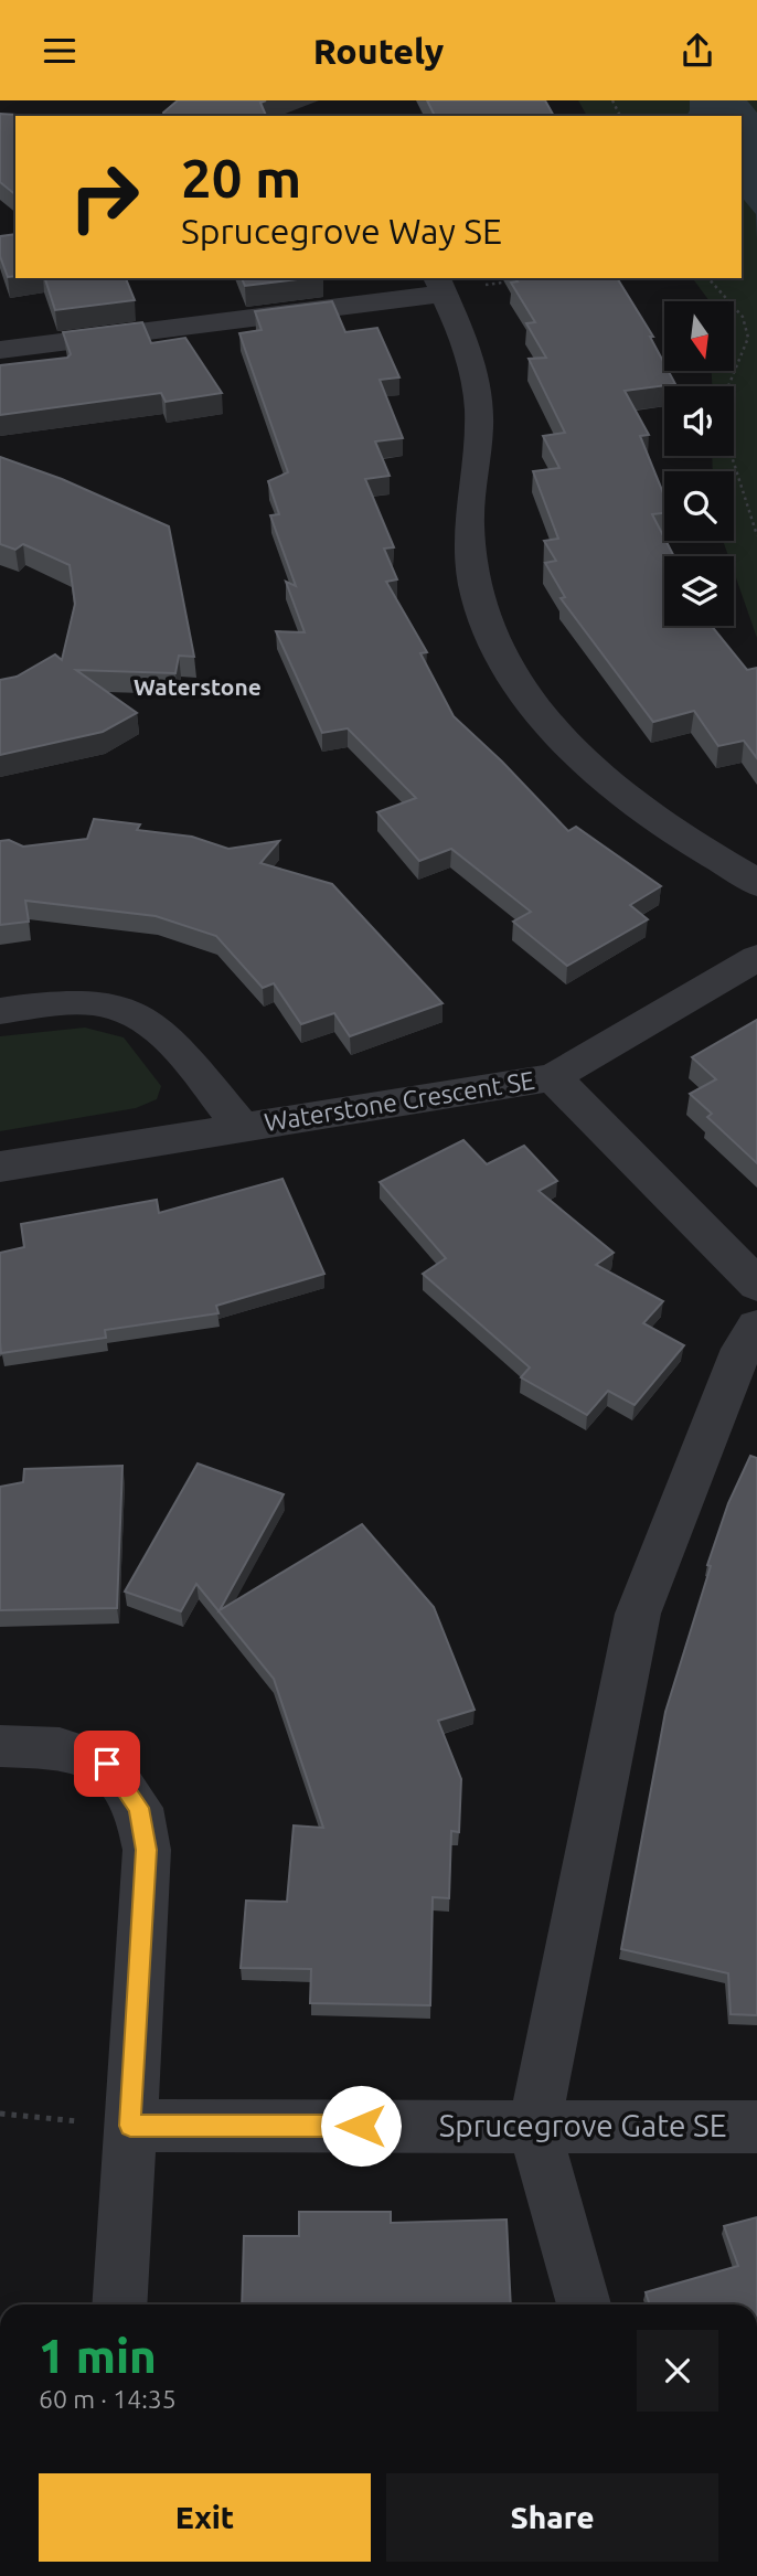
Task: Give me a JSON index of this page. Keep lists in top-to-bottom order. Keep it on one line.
{"streets":{"street":["Waterstone Crescent SE","Sprucegrove Gate SE"]},"districts":["Waterstone"],"north":"bottom","page":{"header":"Routely","turn":["20 m","Sprucegrove Way SE"],"heading":["1 min","60 m · 14:35"],"buttons":["Exit","Share"]}}
